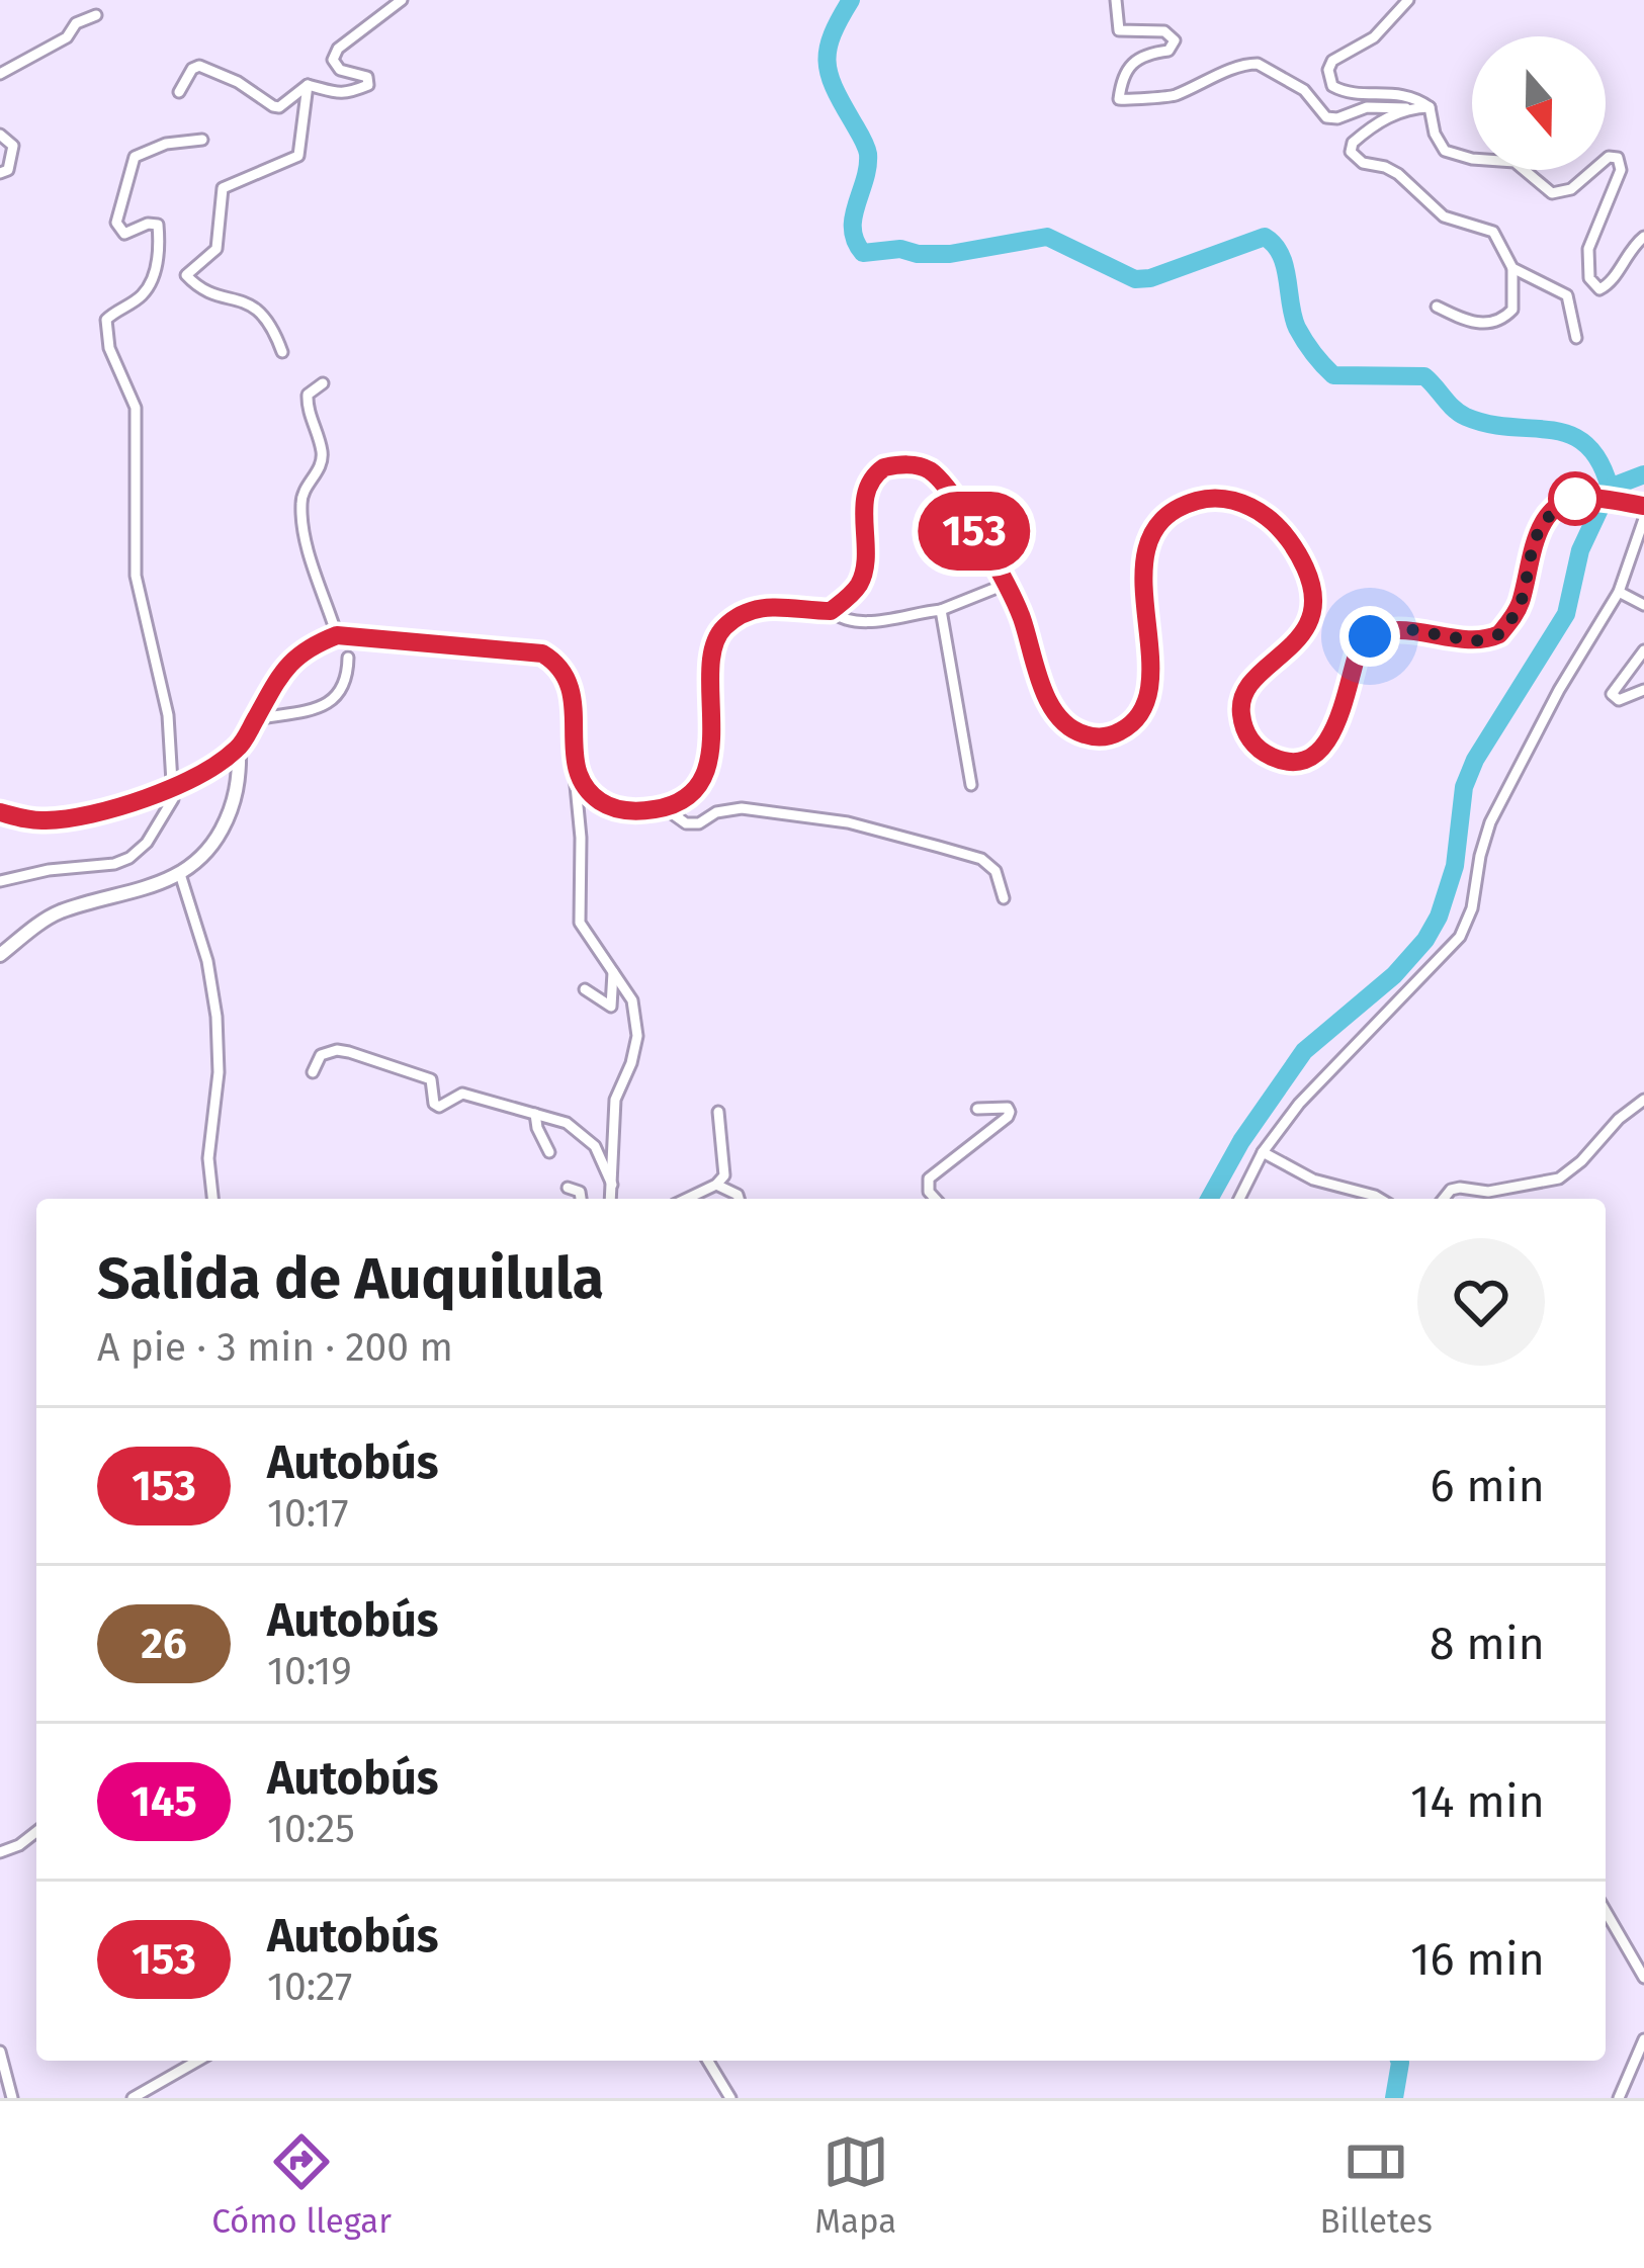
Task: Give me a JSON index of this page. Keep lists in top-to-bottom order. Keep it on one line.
{"lines":["bus line 153"],"north":"bottom","page":{"on_map":"153","heading":["Salida de Auquilula","A pie · 3 min · 200 m"],"list":[{"mark":"153","name":"Autobús","note":"10:17","value":"6 min"},{"mark":"26","name":"Autobús","note":"10:19","value":"8 min"},{"mark":"145","name":"Autobús","note":"10:25","value":"14 min"},{"mark":"153","name":"Autobús","note":"10:27","value":"16 min"}],"tabs":["Cómo llegar","Mapa","Billetes"]}}
